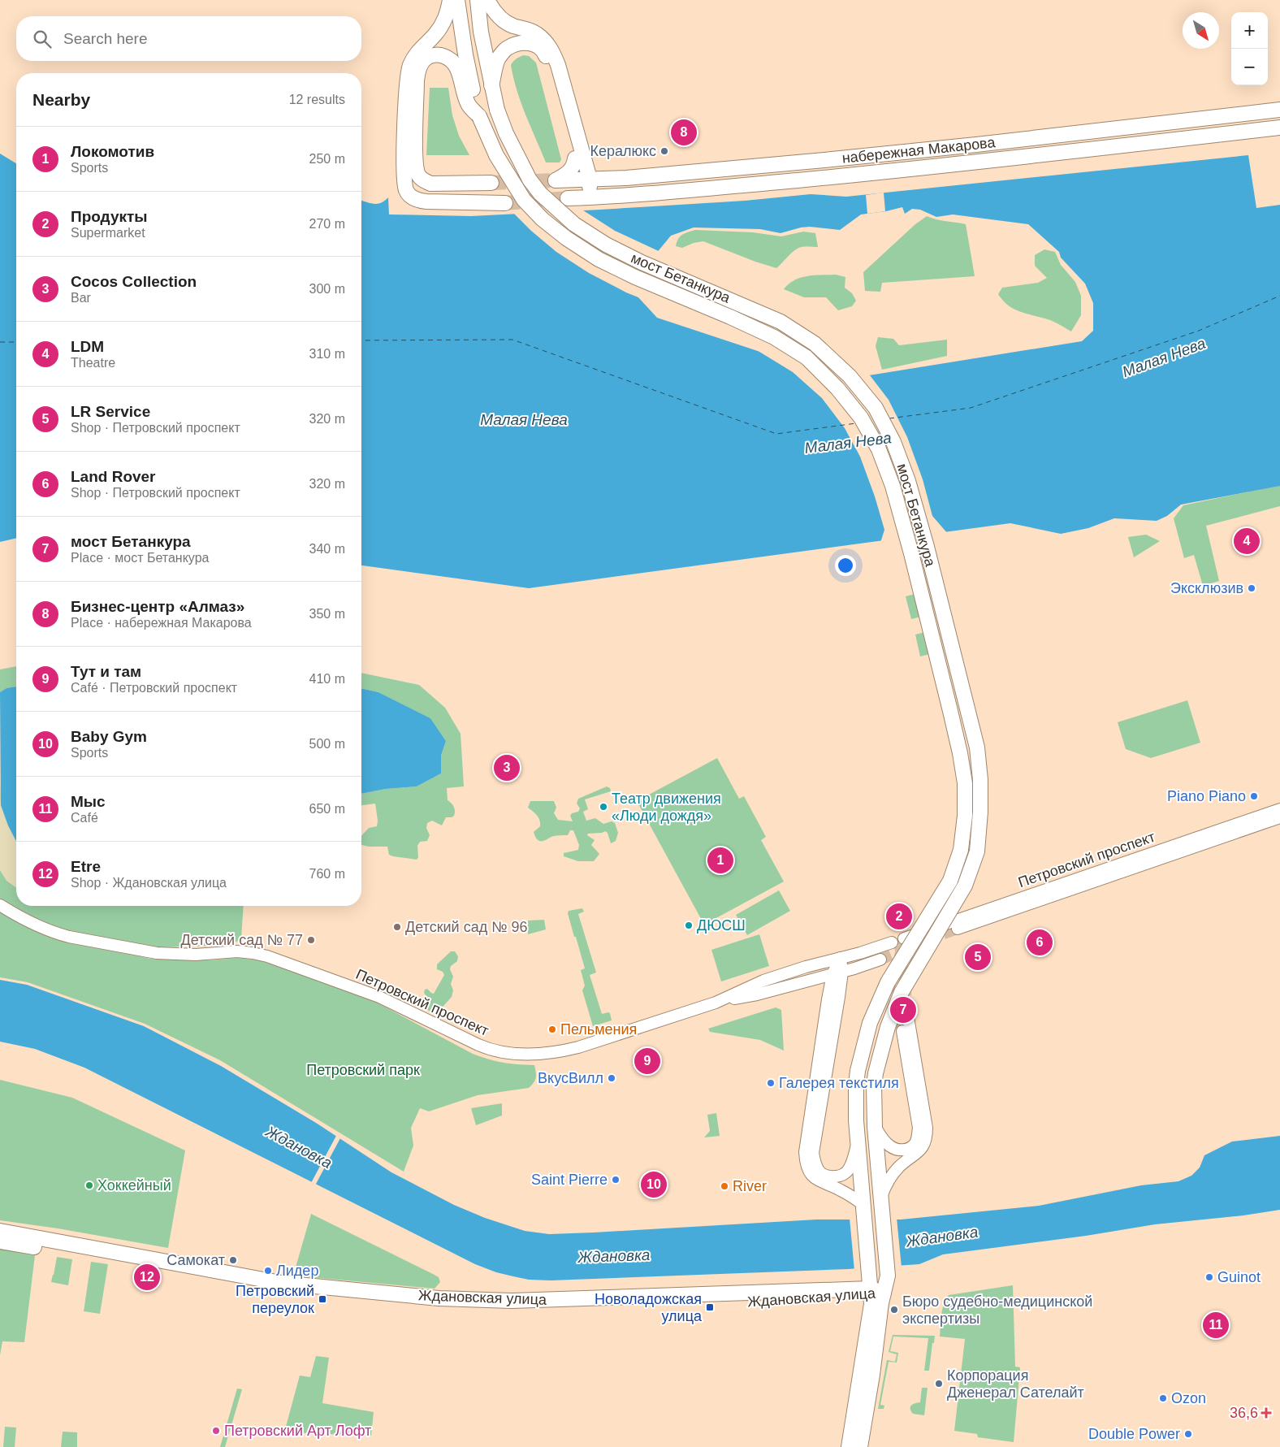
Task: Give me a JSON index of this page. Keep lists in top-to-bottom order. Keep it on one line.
{"streets":{"main road":["набережная Макарова","мост Бетанкура","Ждановская улица"],"street":["Петровский проспект"]},"crossings":[["мост Бетанкура","Ждановская улица"]],"water":["Малая Нева","Ждановка"],"parks":["Петровский парк"],"places":{"other":["Кералюкс","Эксклюзив","Piano Piano","Театр движения «Люди дождя»","ДЮСШ","Детский сад № 96","Детский сад № 77","Пельмения","ВкусВилл","Галерея текстиля","Saint Pierre","Хоккейный","River","Самокат","Лидер","Guinot","Бюро судебно-медицинской экспертизы","Корпорация Дженерал Сателайт","Ozon","Петровский Арт Лофт","Double Power"],"transit":["Петровский переулок","Новоладожская улица"],"health":["36,6"]},"north":"bottom right","page":{"map_buttons":["+","−"],"search":"Search here","heading":["Nearby","12 results"],"pins":["8","4","3","1","2","6","5","7","9","10","12","11"],"list":[{"mark":"1","name":"Локомотив","note":"Sports","value":"250 m"},{"mark":"2","name":"Продукты","note":"Supermarket","value":"270 m"},{"mark":"3","name":"Cocos Collection","note":"Bar","value":"300 m"},{"mark":"4","name":"LDM","note":"Theatre","value":"310 m"},{"mark":"5","name":"LR Service","note":"Shop · Петровский проспект","value":"320 m"},{"mark":"6","name":"Land Rover","note":"Shop · Петровский проспект","value":"320 m"},{"mark":"7","name":"мост Бетанкура","note":"Place · мост Бетанкура","value":"340 m"},{"mark":"8","name":"Бизнес-центр «Алмаз»","note":"Place · набережная Макарова","value":"350 m"},{"mark":"9","name":"Тут и там","note":"Café · Петровский проспект","value":"410 m"},{"mark":"10","name":"Baby Gym","note":"Sports","value":"500 m"},{"mark":"11","name":"Мыс","note":"Café","value":"650 m"},{"mark":"12","name":"Etre","note":"Shop · Ждановская улица","value":"760 m"}]}}
